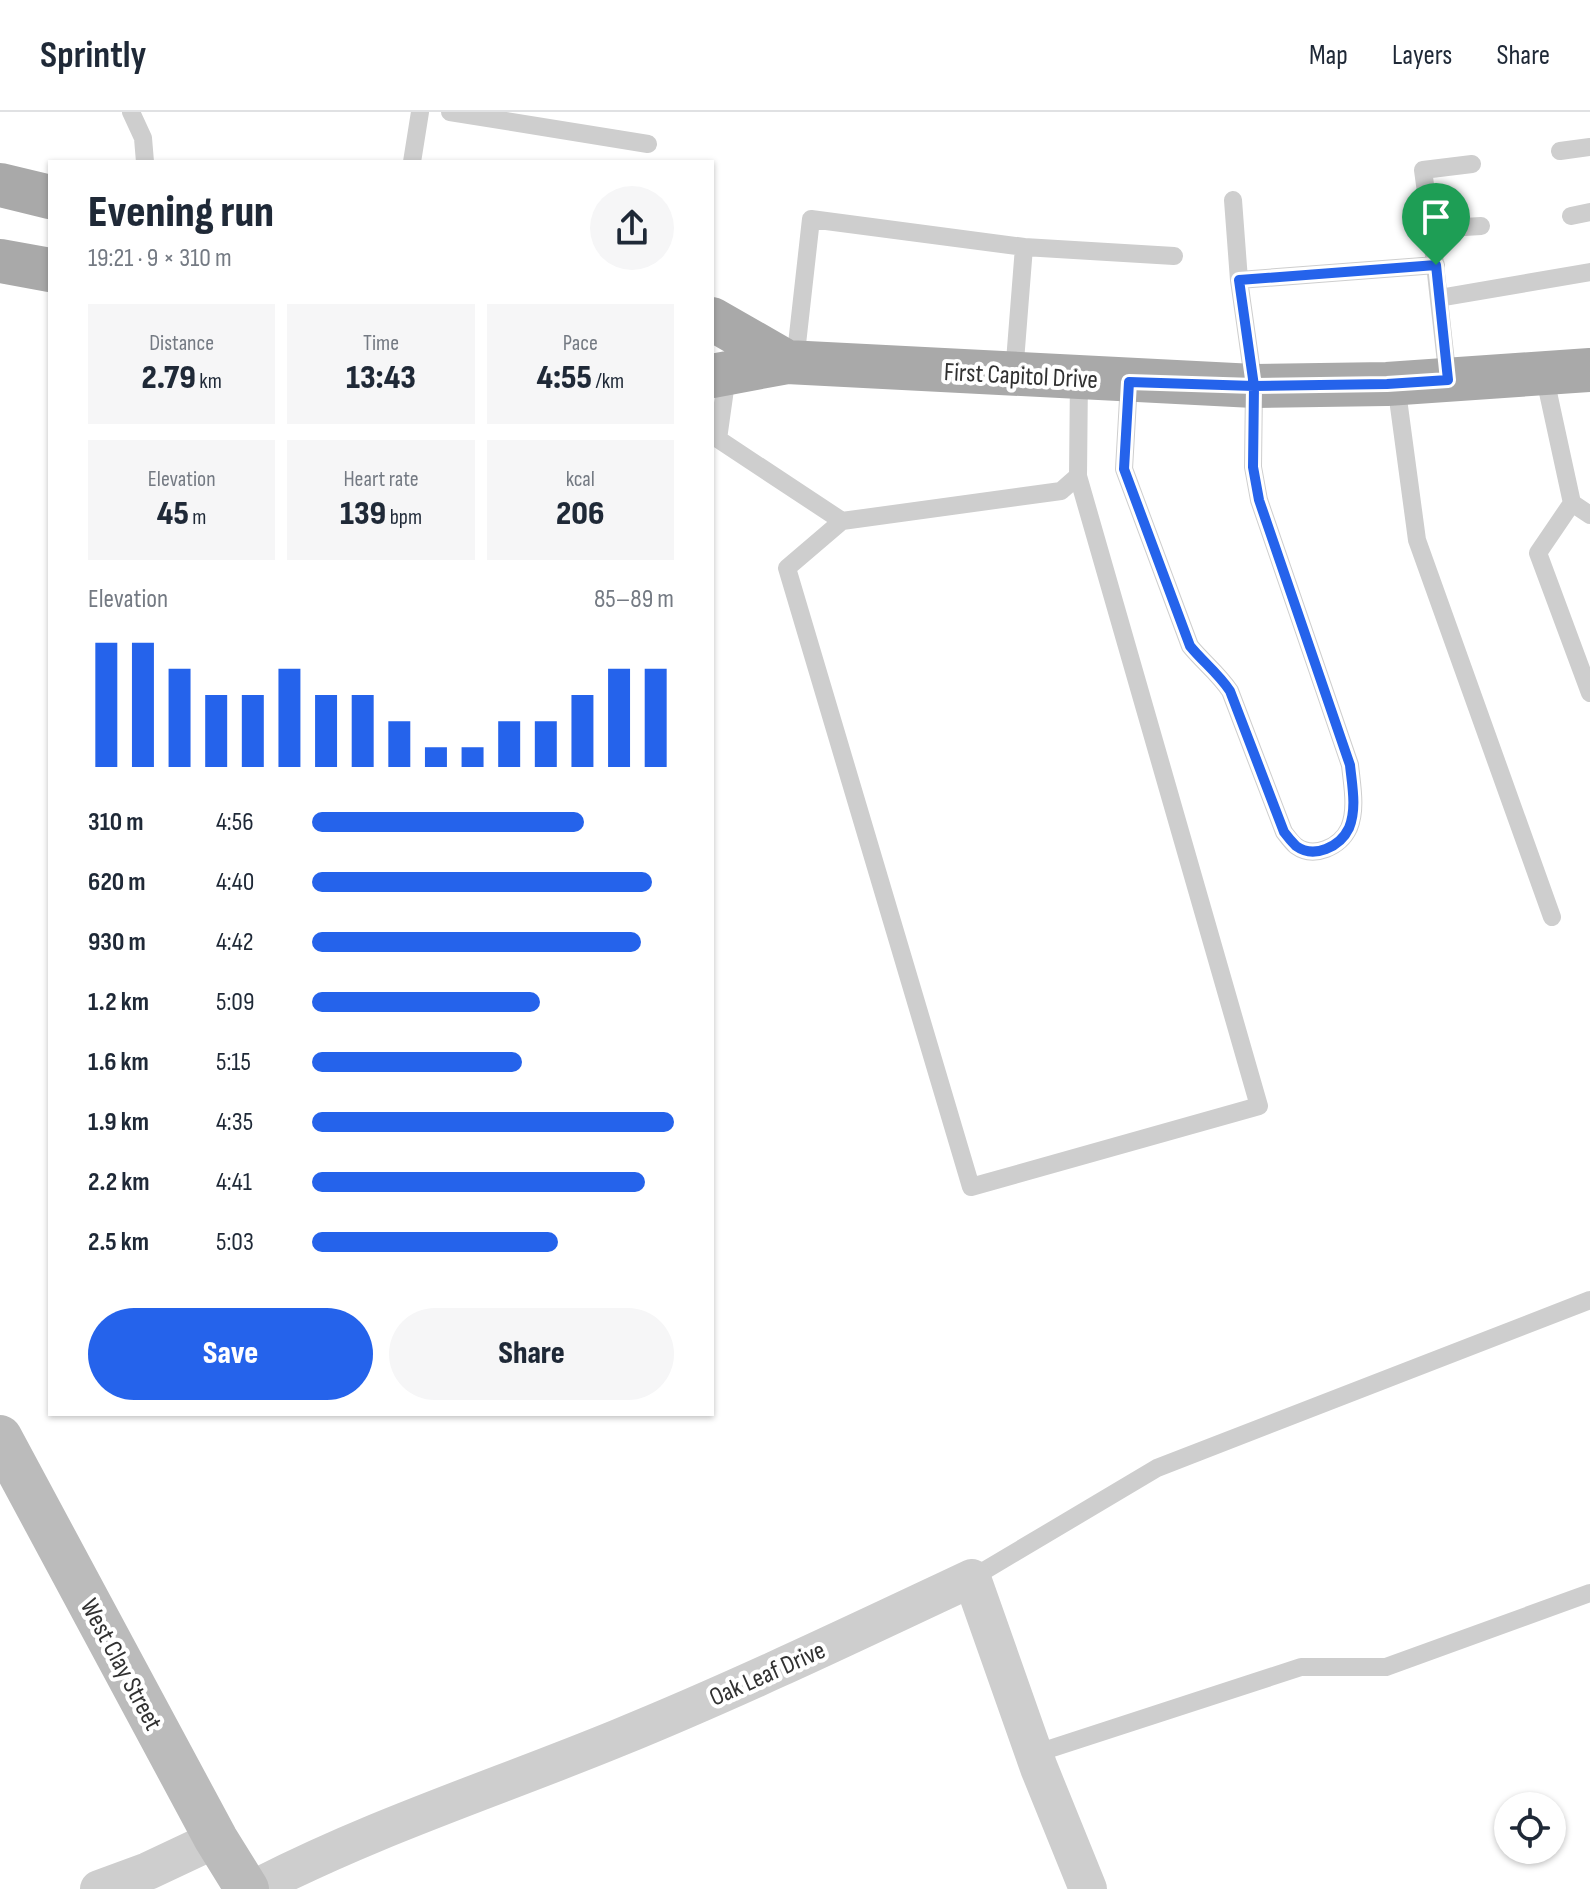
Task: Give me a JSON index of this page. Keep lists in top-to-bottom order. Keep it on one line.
{"streets":{"main road":["First Capitol Drive","West Clay Street"],"street":["Oak Leaf Drive"]},"page":{"header":"Sprintly","nav":["Map","Layers","Share"],"heading":["Evening run","19:21 · 9 × 310 m"],"stats":[["Distance","2.79 km"],["Time","13:43"],["Pace","4:55 /km"],["Elevation","45 m"],["Heart rate","139 bpm"],["kcal","206"]],"chart":["Elevation","85–89 m"],"list":[{"name":"310 m","note":"4:56"},{"name":"620 m","note":"4:40"},{"name":"930 m","note":"4:42"},{"name":"1.2 km","note":"5:09"},{"name":"1.6 km","note":"5:15"},{"name":"1.9 km","note":"4:35"},{"name":"2.2 km","note":"4:41"},{"name":"2.5 km","note":"5:03"}],"buttons":["Save","Share"]}}
